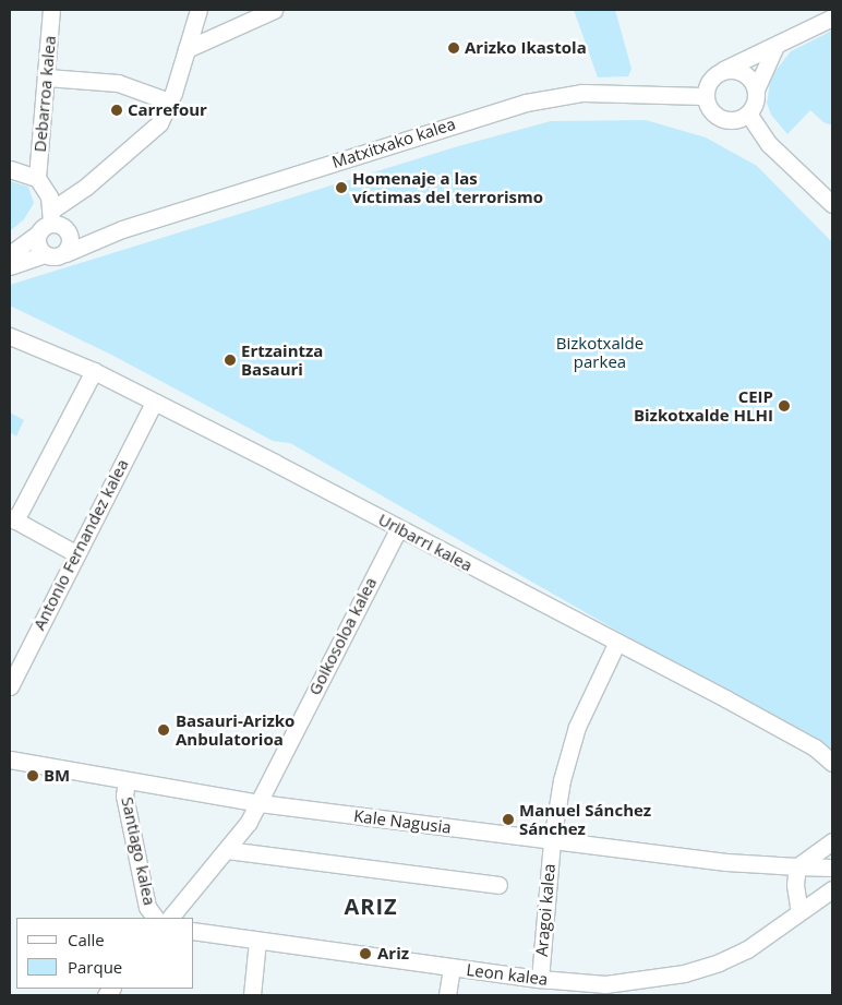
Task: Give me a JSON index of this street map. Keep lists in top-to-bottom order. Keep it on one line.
{"streets":{"street":["Debarroa kalea","Matxitxako kalea","Uribarri kalea","Antonio Fernandez kalea","Goikosoloa kalea","Kale Nagusia","Santiago kalea","Aragoi kalea","Leon kalea"]},"crossings":[["Uribarri kalea","Antonio Fernandez kalea"],["Uribarri kalea","Goikosoloa kalea"],["Uribarri kalea","Aragoi kalea"],["Goikosoloa kalea","Kale Nagusia"],["Kale Nagusia","Santiago kalea"],["Kale Nagusia","Aragoi kalea"],["Aragoi kalea","Leon kalea"]],"districts":["ARIZ"],"parks":["Bizkotxalde parkea"],"places":["Arizko Ikastola","Carrefour","Homenaje a las víctimas del terrorismo","Ertzaintza Basauri","CEIP Bizkotxalde HLHI","Basauri-Arizko Anbulatorioa","BM","Manuel Sánchez Sánchez","Ariz"],"legend":["Calle","Parque"]}
